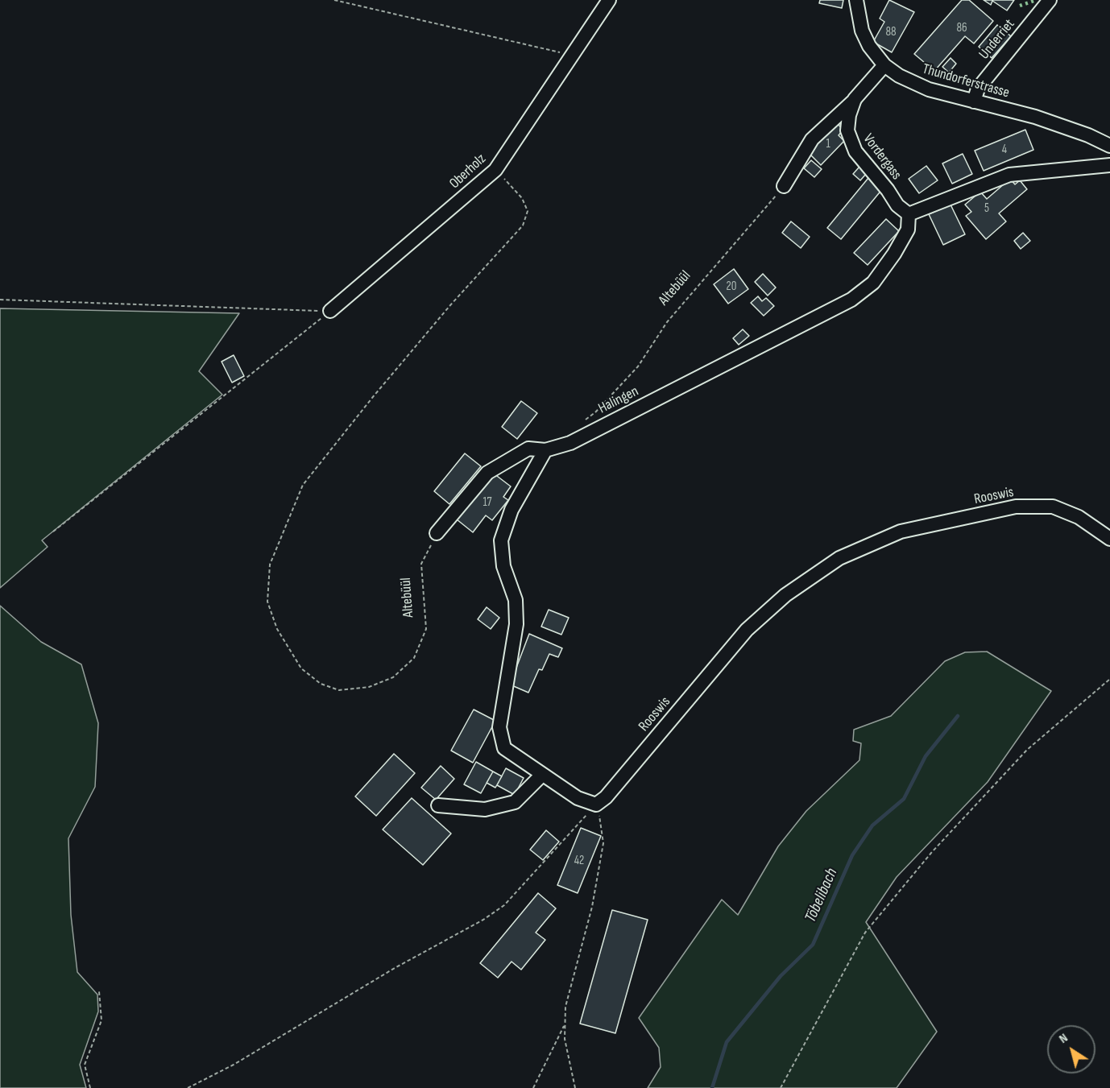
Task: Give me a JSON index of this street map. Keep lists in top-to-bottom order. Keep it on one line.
{"streets":{"street":["Underriet","Thundorferstrasse","Vordergass","Oberholz","Halingen","Rooswis"],"path":["Altebüül"]},"crossings":[["Underriet","Thundorferstrasse"],["Thundorferstrasse","Vordergass"],["Vordergass","Halingen"],["Oberholz","Altebüül"]],"water":["Töbelibach"],"house_numbers":["86","88","1","4","5","20","17","42"],"north":"top left"}
